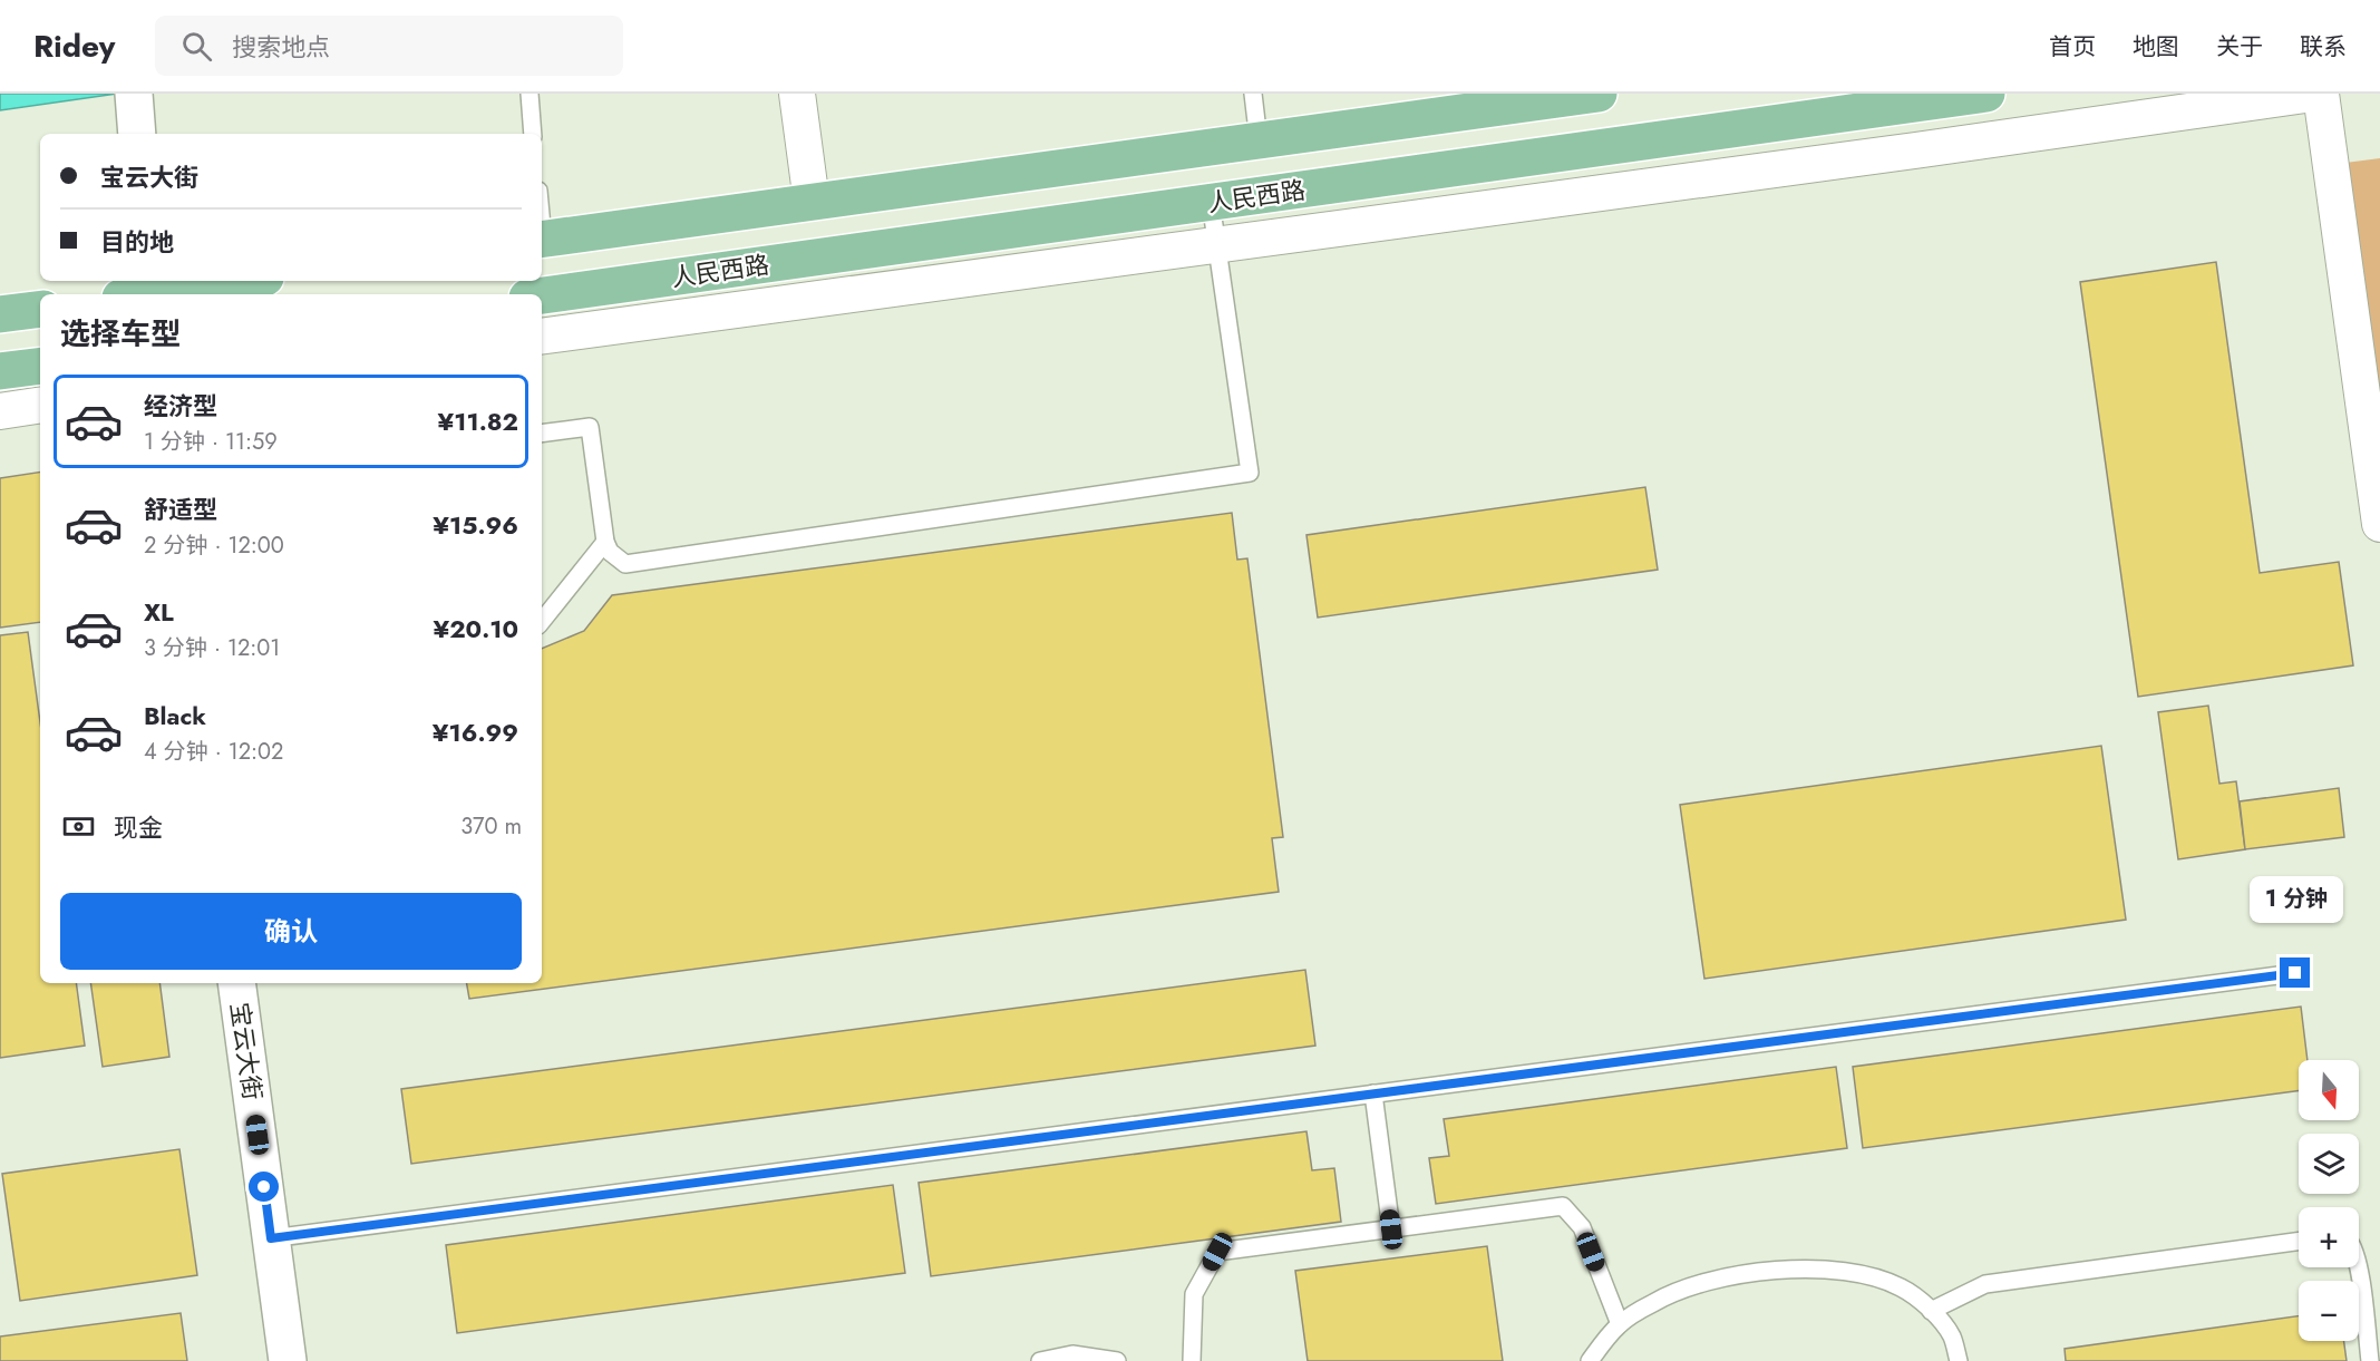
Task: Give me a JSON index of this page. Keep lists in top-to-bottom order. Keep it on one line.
{"streets":{"main road":["人民西路"],"street":["宝云大街"]},"north":"bottom","page":{"header":"Ridey","search":"搜索地点","nav":["首页","地图","关于","联系"],"banner":["宝云大街","目的地"],"heading":"选择车型","list":[{"name":"经济型","note":"1 分钟 · 11:59","value":"¥11.82"},{"name":"舒适型","note":"2 分钟 · 12:00","value":"¥15.96"},{"name":"XL","note":"3 分钟 · 12:01","value":"¥20.10"},{"name":"Black","note":"4 分钟 · 12:02","value":"¥16.99"}],"pay":["现金","370 m"],"bubble":"1 分钟","buttons":"确认","map_buttons":["+","−"]}}
